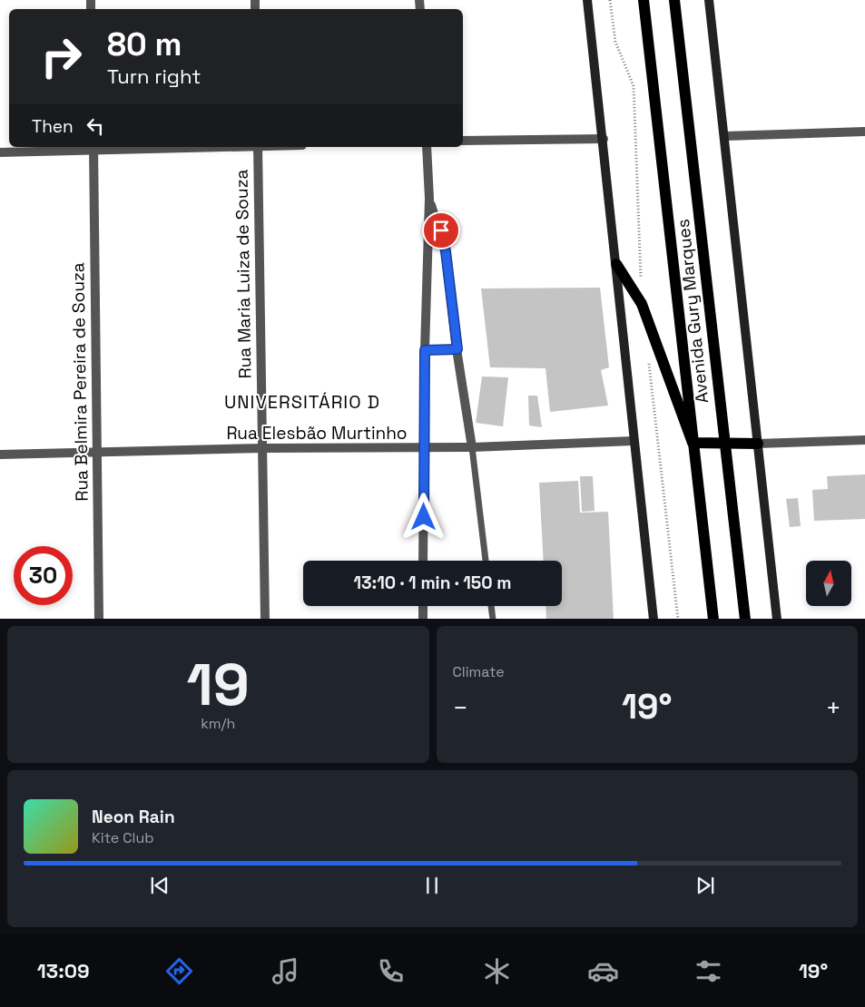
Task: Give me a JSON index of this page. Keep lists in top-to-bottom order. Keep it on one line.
{"streets":{"main road":["Avenida Gury Marques"],"street":["Rua Maria Luiza de Souza","Rua Belmira Pereira de Souza","Rua Elesbão Murtinho"]},"crossings":[["Rua Maria Luiza de Souza","Rua Elesbão Murtinho"],["Rua Belmira Pereira de Souza","Rua Elesbão Murtinho"]],"districts":["UNIVERSITÁRIO D"],"north":"top","page":{"turn":["80 m","Turn right"],"then":"Then","limit":"30","trip":"13:10 · 1 min · 150 m","tile":[["19","km/h"],"Climate"],"heat":["−","19°","+"],"song":["Neon Rain","Kite Club"],"tabs":["13:09","19°"]}}
